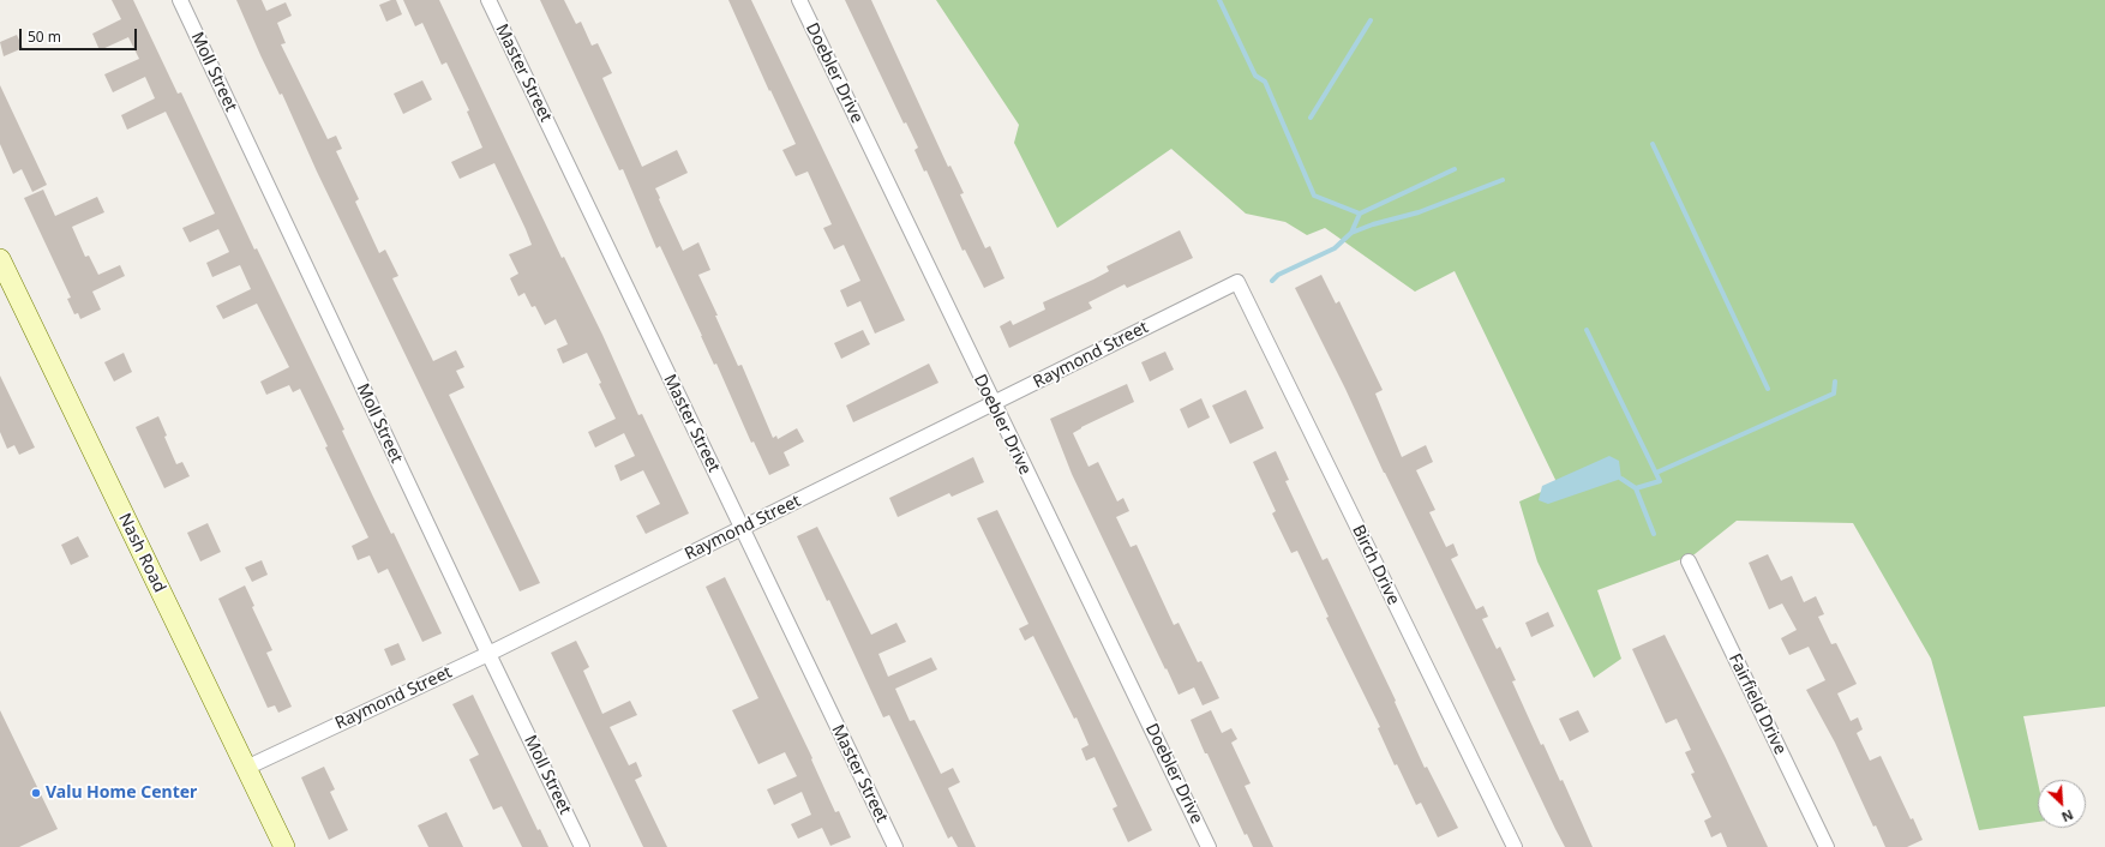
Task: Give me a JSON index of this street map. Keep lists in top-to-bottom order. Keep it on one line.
{"streets":{"main road":["Nash Road"],"street":["Moll Street","Master Street","Doebler Drive","Raymond Street","Birch Drive","Fairfield Drive"]},"crossings":[["Moll Street","Raymond Street"],["Master Street","Raymond Street"],["Doebler Drive","Raymond Street"],["Raymond Street","Nash Road"],["Raymond Street","Birch Drive"]],"places":["Valu Home Center"],"scale_bar":"50 m","north":"bottom right"}
